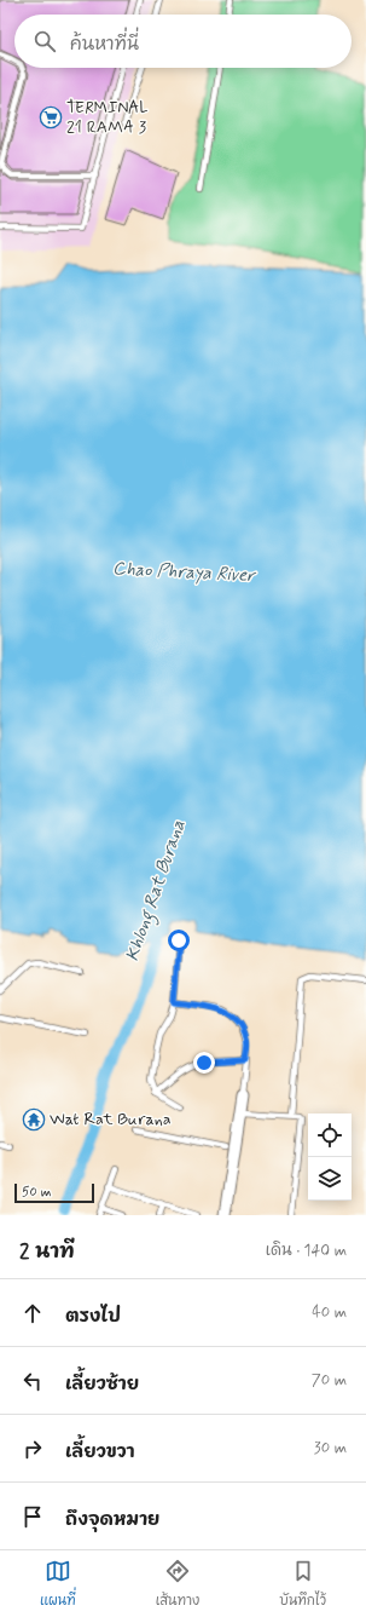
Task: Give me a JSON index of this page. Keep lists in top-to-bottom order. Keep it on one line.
{"water":["Chao Phraya River","Khlong Rat Burana"],"places":{"supermarket":["TERMINAL 21 RAMA 3"],"temple":["Wat Rat Burana"]},"scale_bar":"50 m","page":{"search":"ค้นหาที่นี่","scale":"50 m","heading":["2 นาที","เดิน · 140 m"],"list":[["ตรงไป","40 m"],["เลี้ยวซ้าย","70 m"],["เลี้ยวขวา","30 m"],"ถึงจุดหมาย"],"nav":["แผนที่","เส้นทาง","บันทึกไว้"]}}
